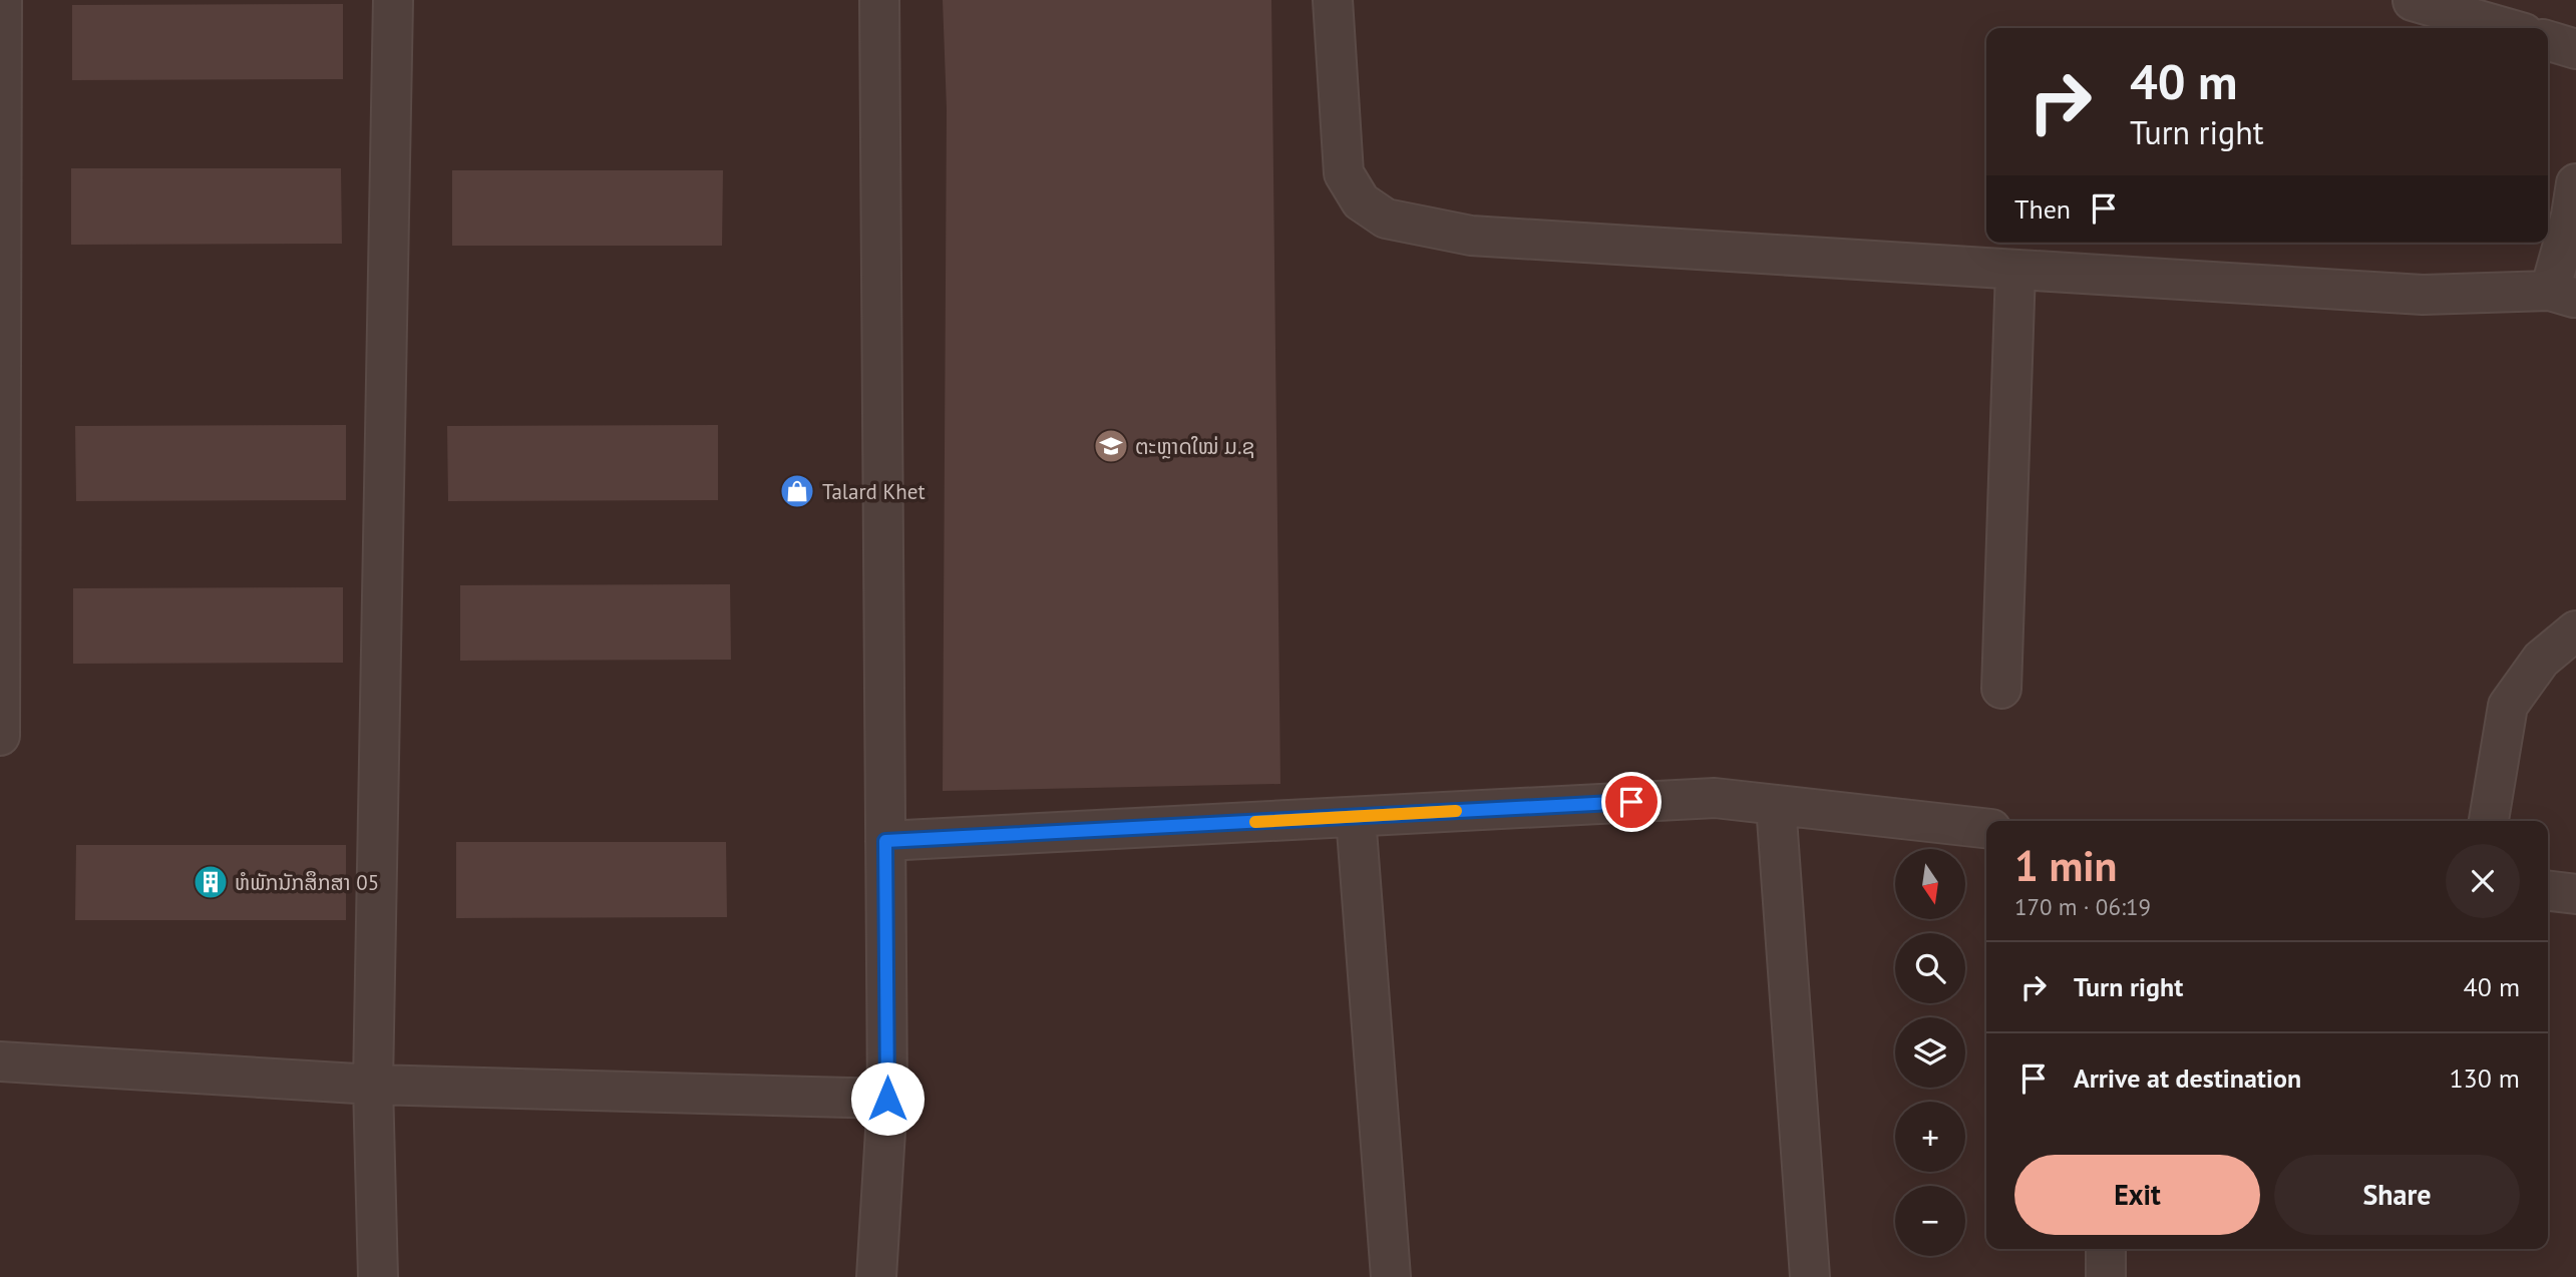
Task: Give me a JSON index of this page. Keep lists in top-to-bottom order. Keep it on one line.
{"places":{"school or university":["ຕະຫຼາດໃໝ່ ມ.ຊ"],"shop":["Talard Khet"],"building":["ຫໍພັກນັກສຶກສາ 05"]},"north":"bottom","page":{"turn":["40 m","Turn right"],"then":"Then","heading":["1 min","170 m · 06:19"],"map_buttons":["+","−"],"list":[{"name":"Turn right","value":"40 m"},{"name":"Arrive at destination","value":"130 m"}],"buttons":["Exit","Share"]}}
